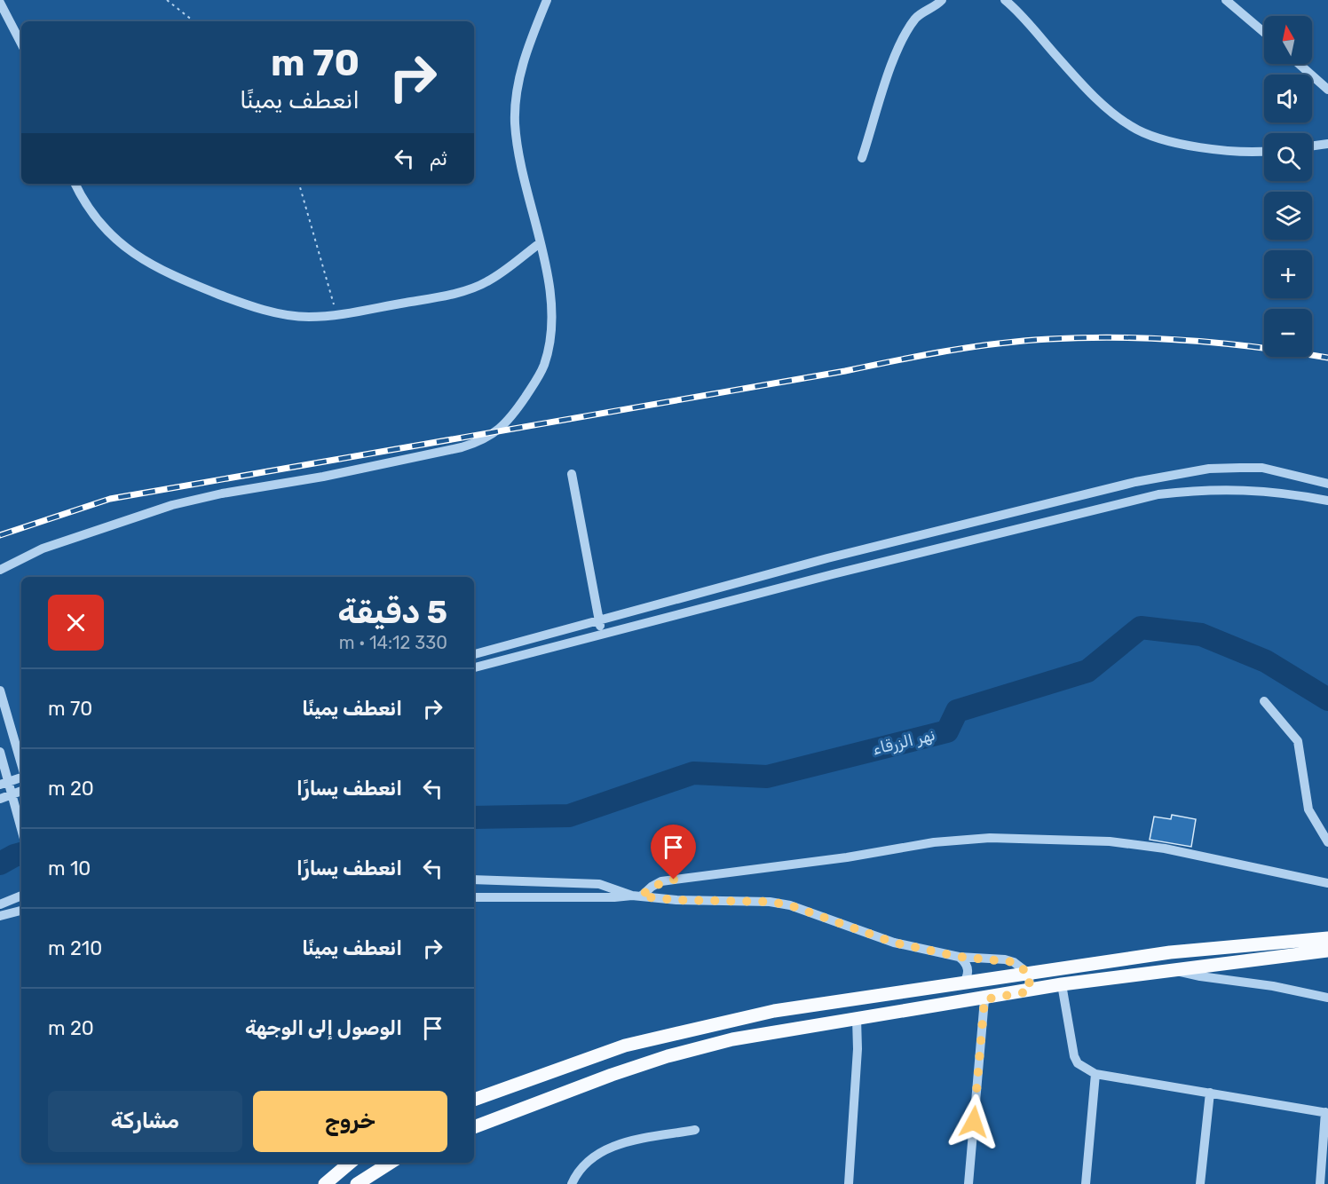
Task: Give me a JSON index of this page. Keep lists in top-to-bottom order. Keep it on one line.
{"water":["نهر الزرقاء"],"north":"top","page":{"map_buttons":["+","−"],"turn":["70 m","انعطف يمينًا"],"then":"ثم","heading":["5 دقيقة","330 m · 14:12"],"list":[{"name":"انعطف يمينًا","value":"70 m"},{"name":"انعطف يسارًا","value":"20 m"},{"name":"انعطف يسارًا","value":"10 m"},{"name":"انعطف يمينًا","value":"210 m"},{"name":"الوصول إلى الوجهة","value":"20 m"}],"buttons":["خروج","مشاركة"]}}
